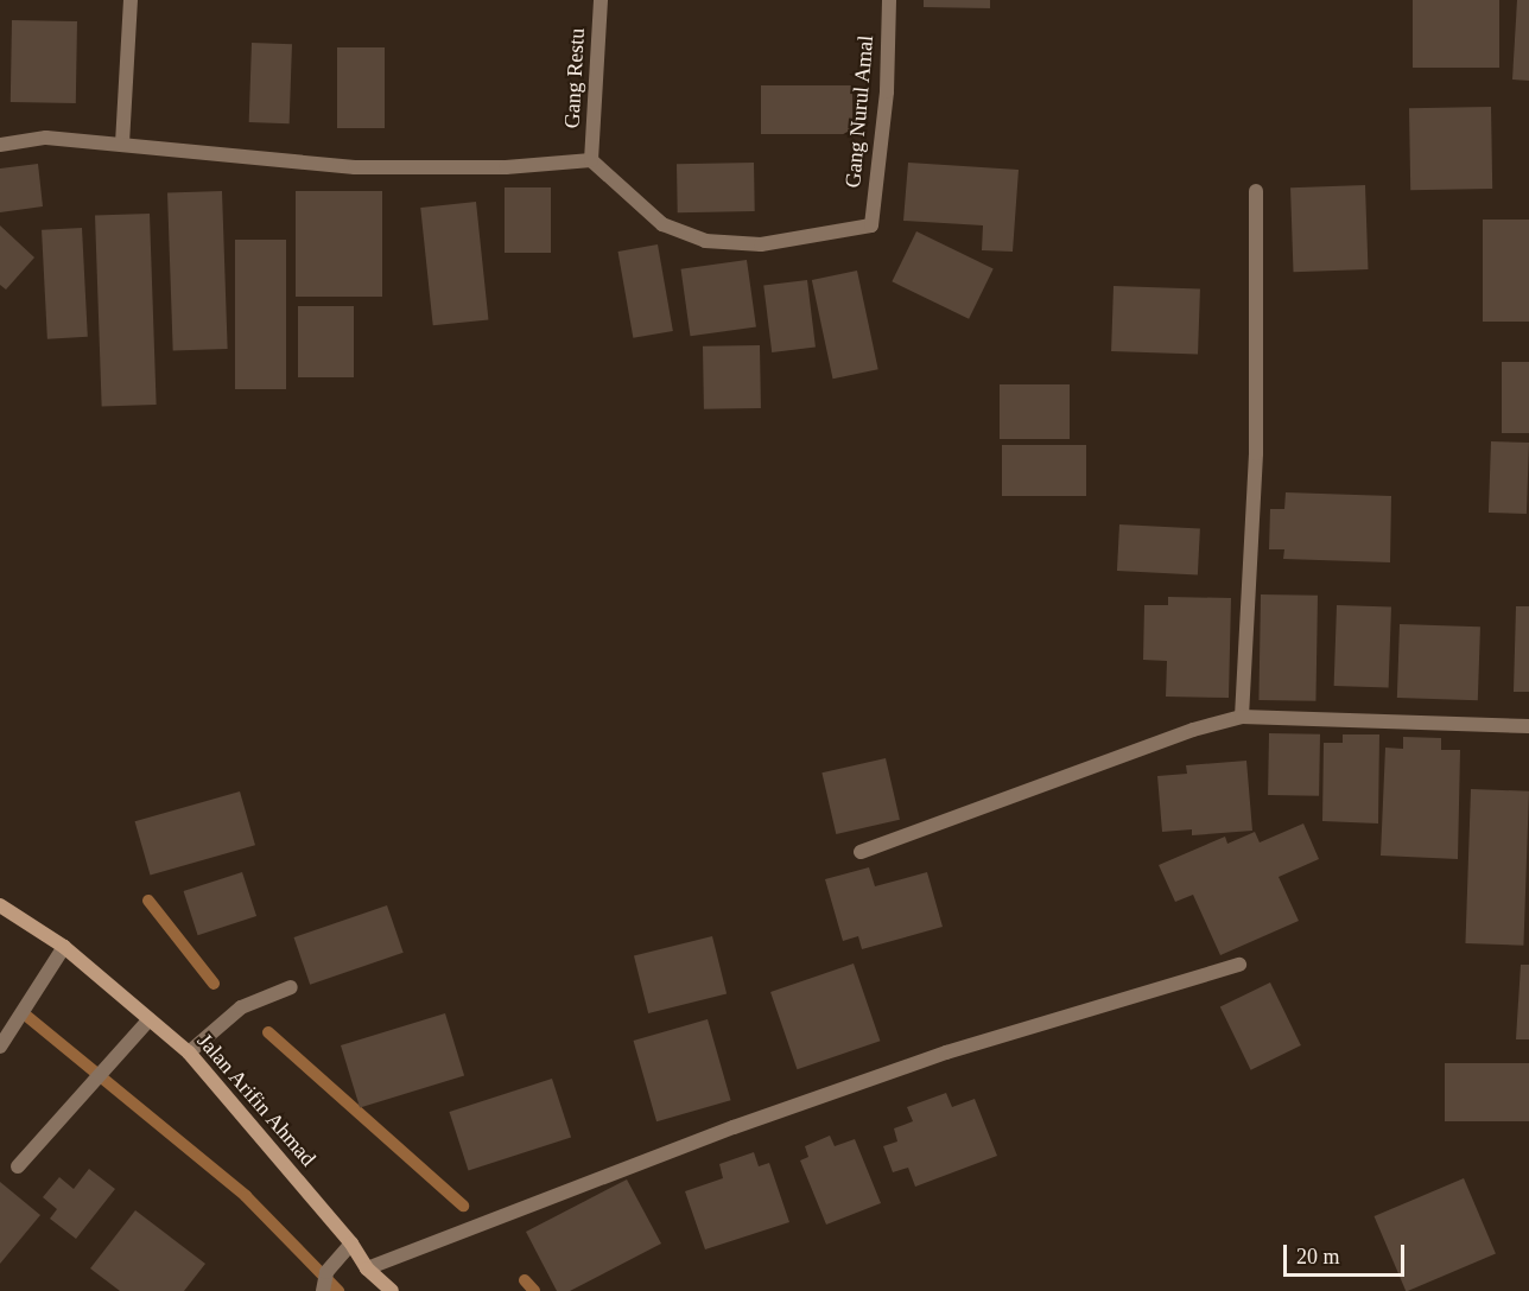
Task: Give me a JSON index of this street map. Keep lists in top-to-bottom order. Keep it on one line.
{"streets":{"street":["Gang Restu","Gang Nurul Amal","Jalan Arifin Ahmad"]},"crossings":[["Gang Restu","Gang Nurul Amal"]],"scale_bar":"20 m"}
